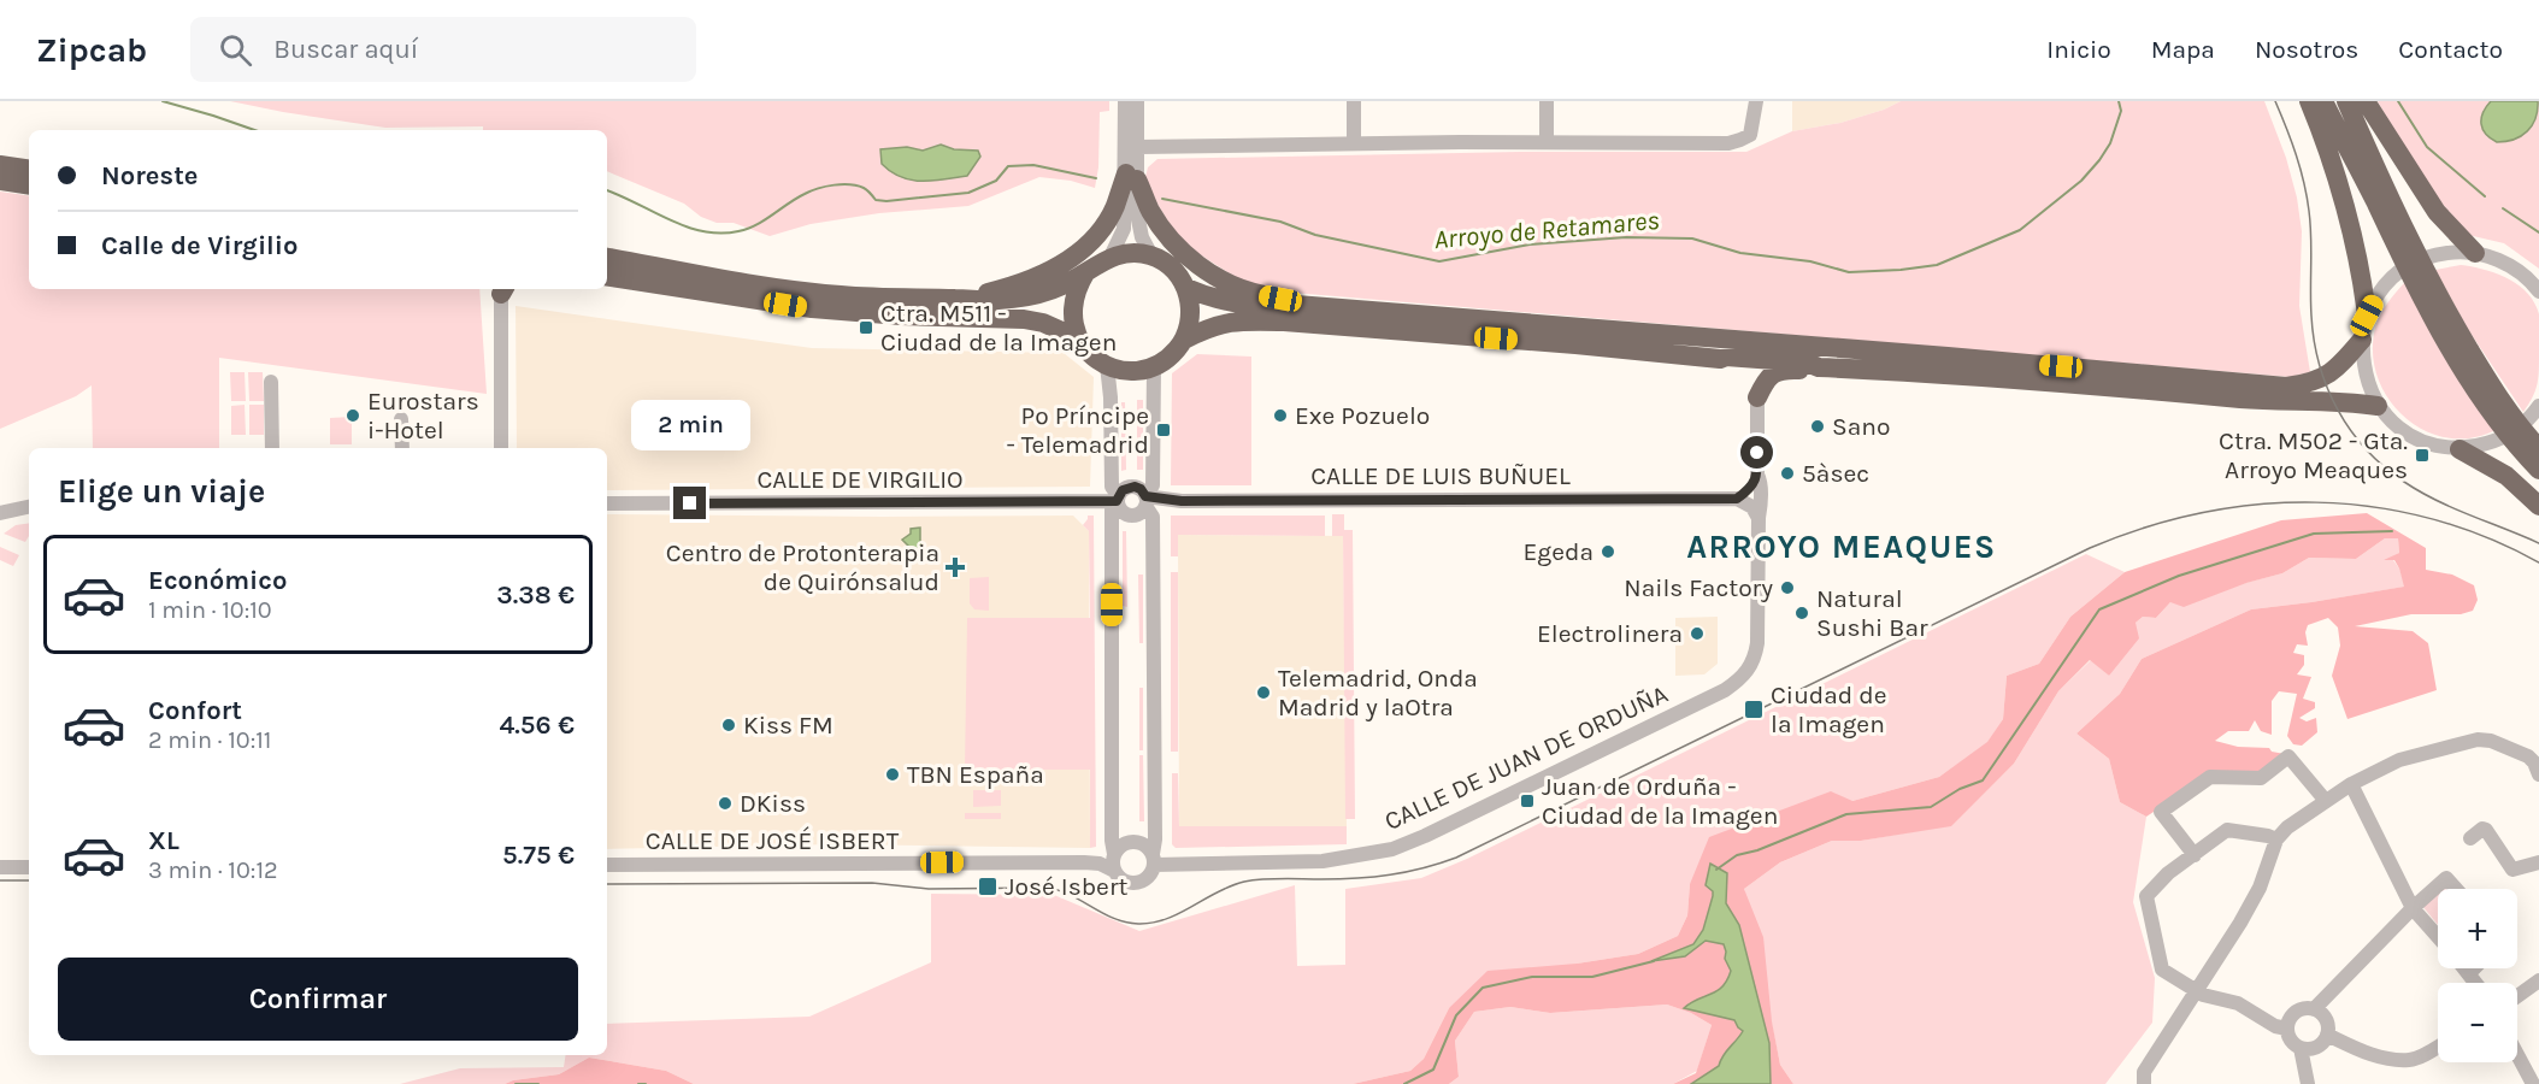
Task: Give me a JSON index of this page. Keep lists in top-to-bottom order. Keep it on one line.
{"streets":{"street":["CALLE DE LUIS BUÑUEL","CALLE DE VIRGILIO","CALLE DE JUAN DE ORDUÑA","CALLE DE JOSÉ ISBERT"]},"crossings":[["CALLE DE LUIS BUÑUEL","CALLE DE VIRGILIO"],["CALLE DE JUAN DE ORDUÑA","CALLE DE JOSÉ ISBERT"]],"districts":["ARROYO MEAQUES"],"water":["Arroyo de Retamares"],"places":{"transit":["Ctra. M511 - Ciudad de la Imagen","Pº Príncipe - Telemadrid","Ctra. M502 - Gta. Arroyo Meaques","Ciudad de la Imagen","Juan de Orduña - Ciudad de la Imagen","José Isbert"],"other":["Eurostars i-Hotel","Exe Pozuelo","Sano","5àsec","Egeda","Nails Factory","Natural Sushi Bar","Electrolinera","Telemadrid, Onda Madrid y laOtra","Kiss FM","TBN España","DKiss"],"health":["Centro de Protonterapia de Quirónsalud"]},"page":{"header":"Zipcab","search":"Buscar aquí","nav":["Inicio","Mapa","Nosotros","Contacto"],"banner":["Noreste","Calle de Virgilio"],"bubble":"2 min","heading":"Elige un viaje","list":[{"name":"Económico","note":"1 min · 10:10","value":"3.38 €"},{"name":"Confort","note":"2 min · 10:11","value":"4.56 €"},{"name":"XL","note":"3 min · 10:12","value":"5.75 €"}],"map_buttons":["+","−"],"buttons":"Confirmar"}}
